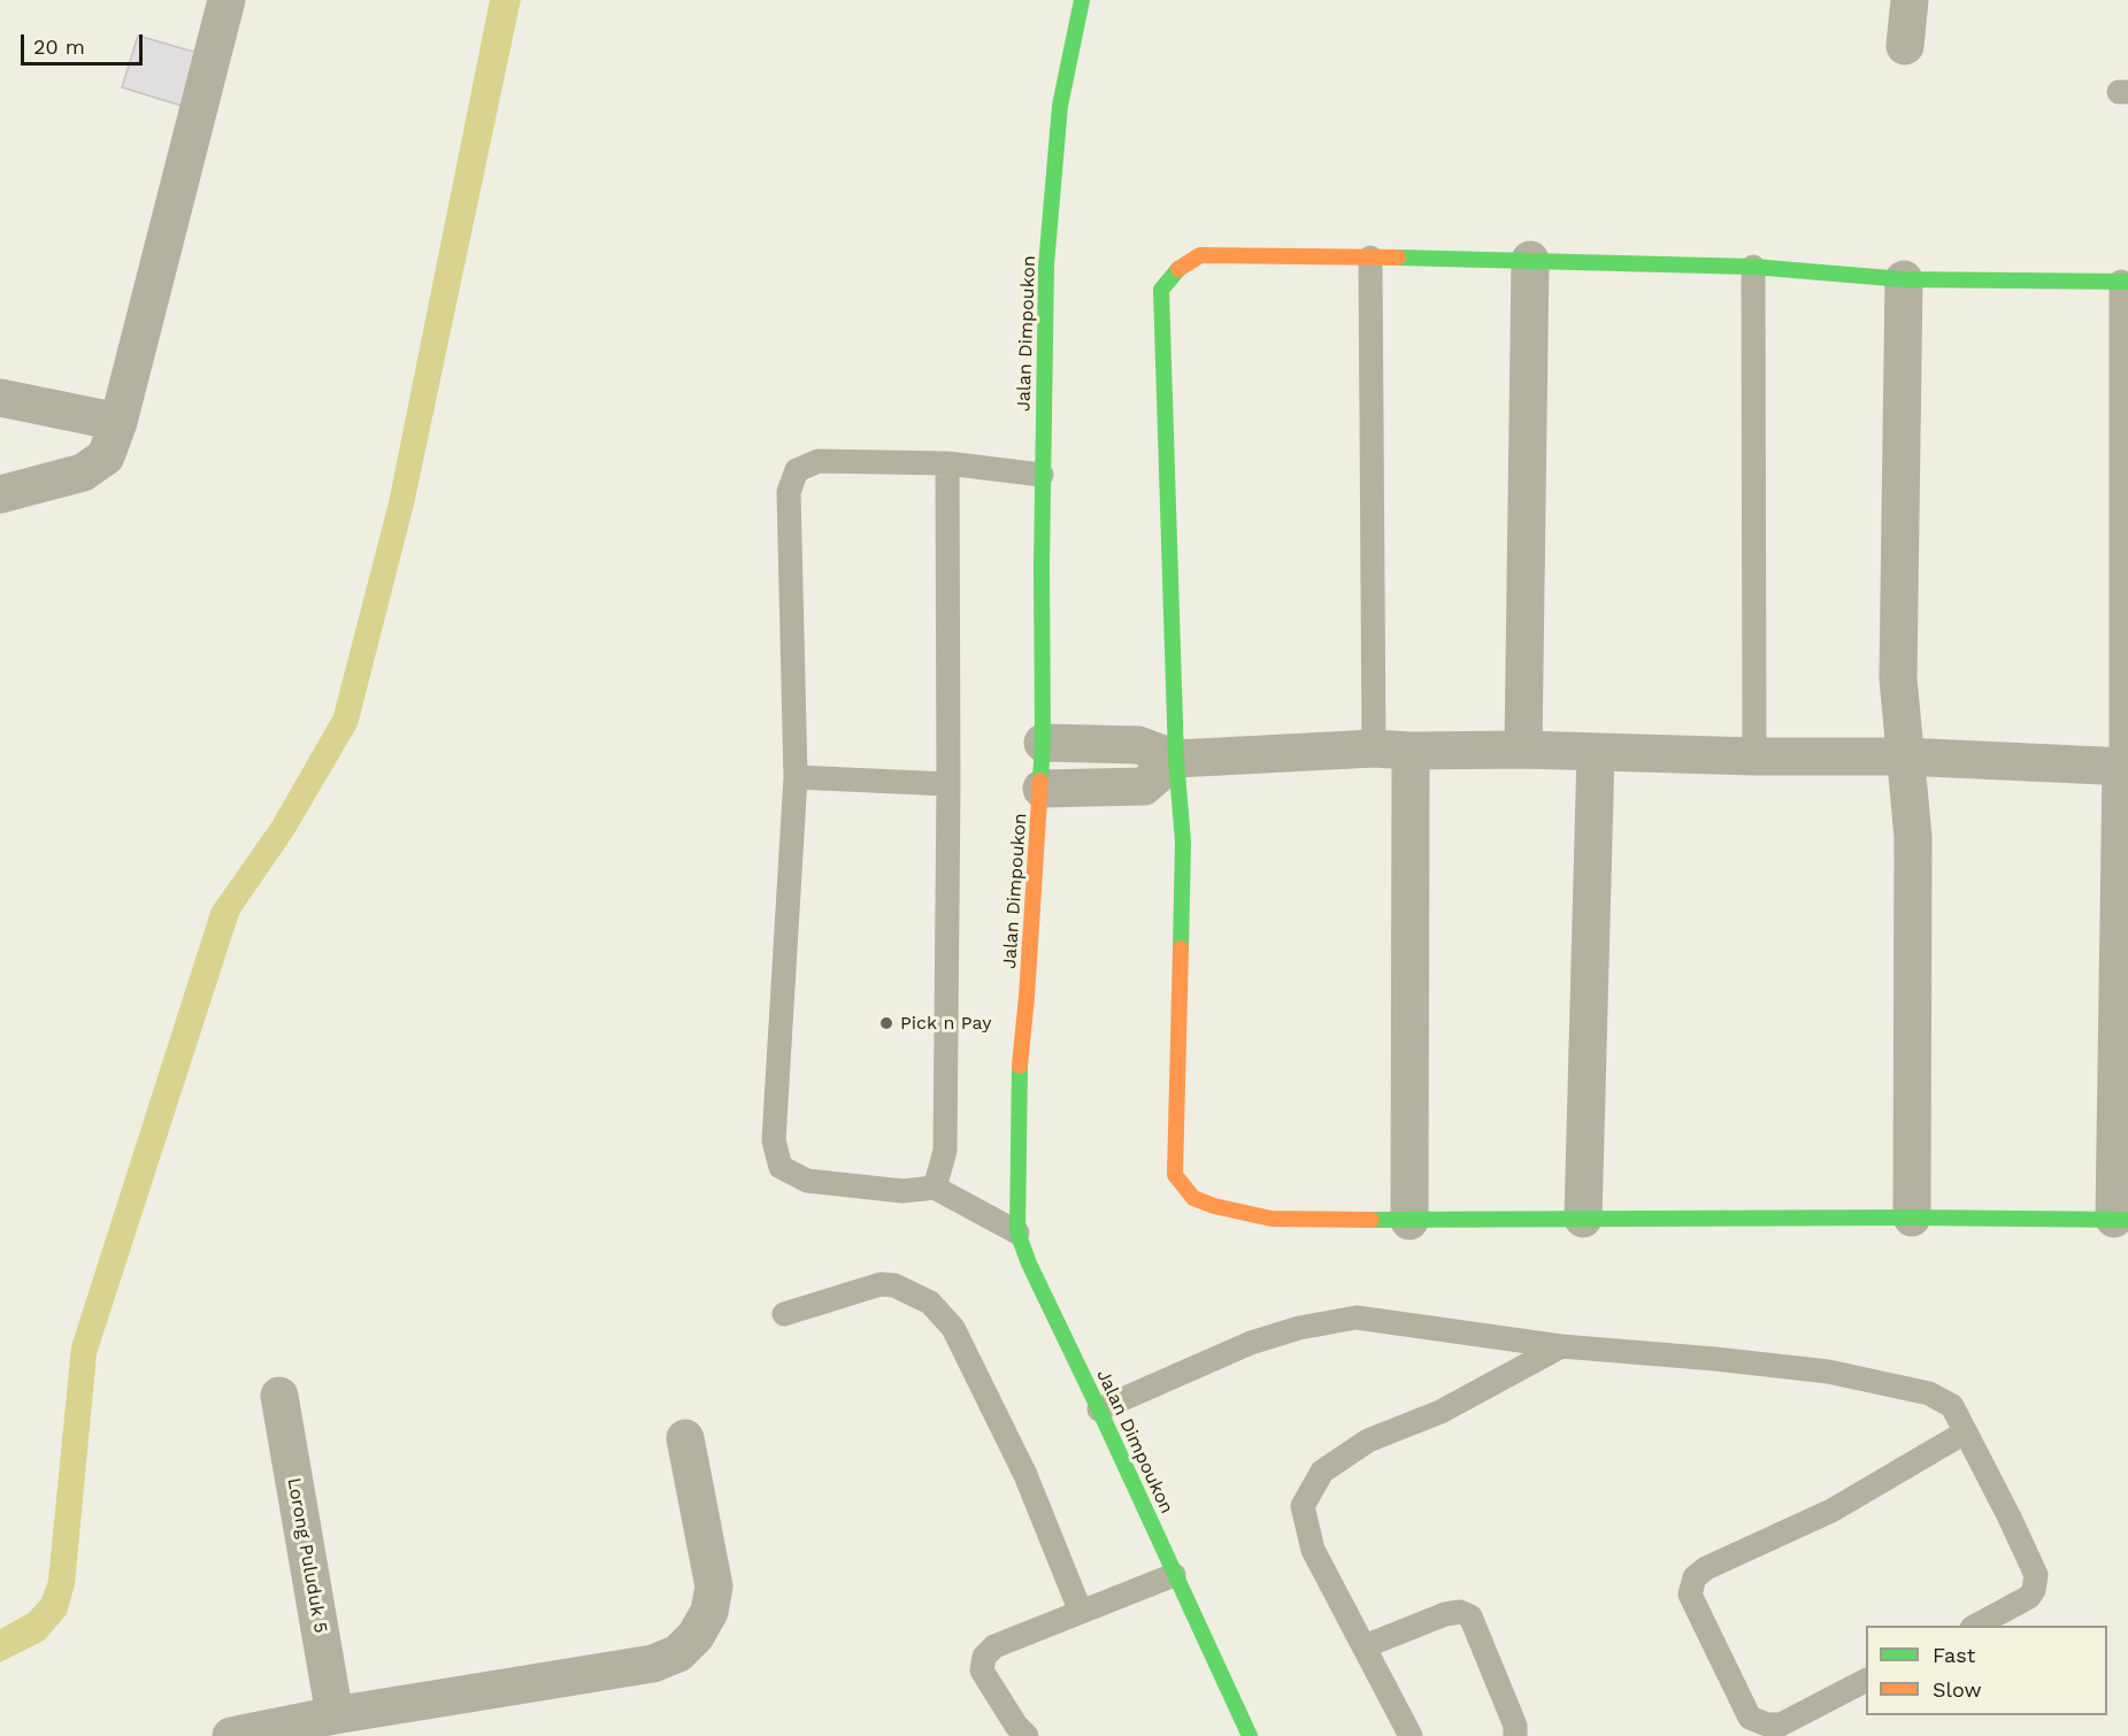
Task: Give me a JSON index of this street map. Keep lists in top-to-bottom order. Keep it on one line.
{"streets":{"street":["Jalan Dimpoukon","Lorong Puluduk 5"]},"places":["Pick n Pay"],"legend":["Fast","Slow"],"scale_bar":"20 m"}
